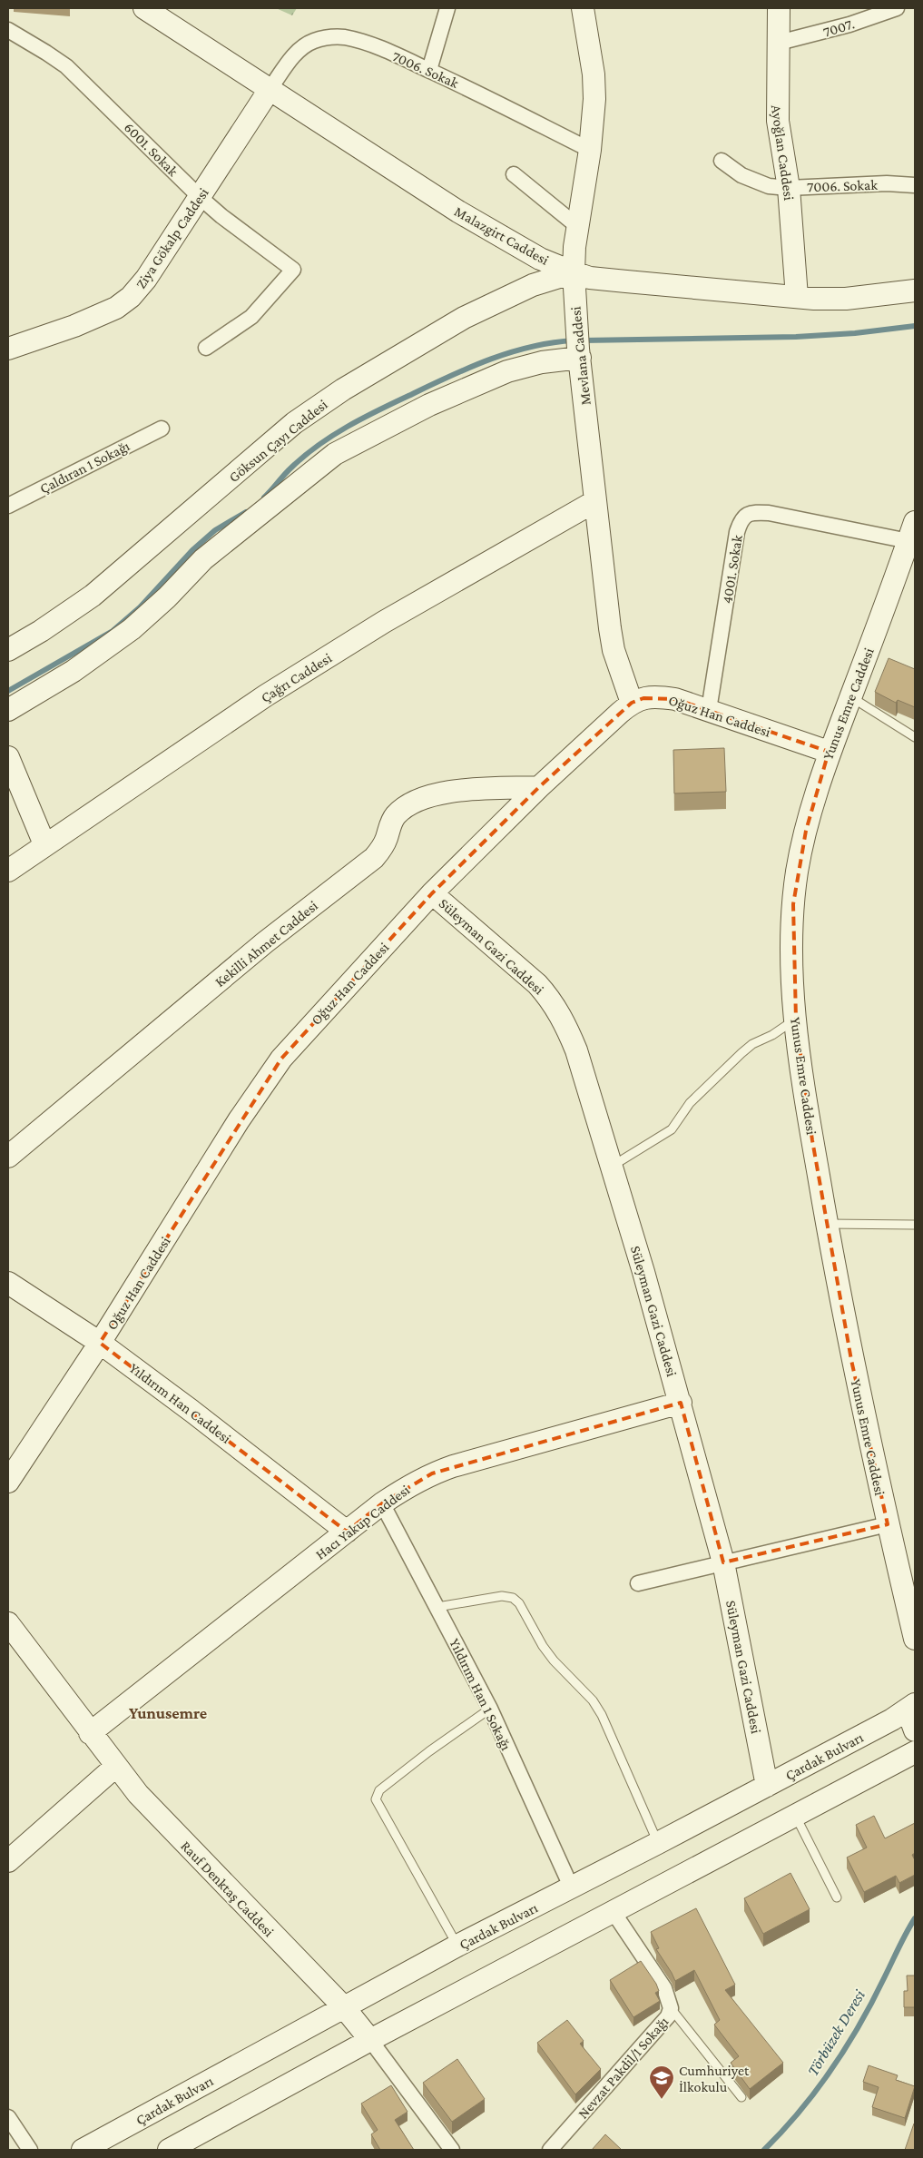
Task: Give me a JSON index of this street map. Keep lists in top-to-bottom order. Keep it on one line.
{"streets":{"street":["7007.","7006. Sokak","6001. Sokak","Ayoğlan Caddesi","Malazgirt Caddesi","Ziya Gökalp Caddesi","Mevlana Caddesi","Göksun Çayı Caddesi","Çaldıran 1 Sokağı","4001. Sokak","Çağrı Caddesi","Yunus Emre Caddesi","Oğuz Han Caddesi","Kekilli Ahmet Caddesi","Süleyman Gazi Caddesi","Yıldırım Han Caddesi","Hacı Yakup Caddesi","Yıldırım Han 1 Sokağı","Çardak Bulvarı","Rauf Denktaş Caddesi","Nevzat Pakdil/1 Sokağı"]},"crossings":[["7007.","Ayoğlan Caddesi"],["7006. Sokak","Ayoğlan Caddesi"],["7006. Sokak","Malazgirt Caddesi"],["7006. Sokak","Ziya Gökalp Caddesi"],["7006. Sokak","Mevlana Caddesi"],["6001. Sokak","Ziya Gökalp Caddesi"],["Ayoğlan Caddesi","Malazgirt Caddesi"],["Malazgirt Caddesi","Ziya Gökalp Caddesi"],["Malazgirt Caddesi","Mevlana Caddesi"],["Malazgirt Caddesi","Göksun Çayı Caddesi"],["Mevlana Caddesi","Göksun Çayı Caddesi"],["Mevlana Caddesi","Çağrı Caddesi"],["Mevlana Caddesi","Oğuz Han Caddesi"],["4001. Sokak","Yunus Emre Caddesi"],["4001. Sokak","Oğuz Han Caddesi"],["Yunus Emre Caddesi","Oğuz Han Caddesi"],["Oğuz Han Caddesi","Kekilli Ahmet Caddesi"],["Oğuz Han Caddesi","Süleyman Gazi Caddesi"],["Oğuz Han Caddesi","Yıldırım Han Caddesi"],["Süleyman Gazi Caddesi","Hacı Yakup Caddesi"],["Süleyman Gazi Caddesi","Çardak Bulvarı"],["Yıldırım Han Caddesi","Hacı Yakup Caddesi"],["Hacı Yakup Caddesi","Yıldırım Han 1 Sokağı"],["Hacı Yakup Caddesi","Rauf Denktaş Caddesi"],["Yıldırım Han 1 Sokağı","Çardak Bulvarı"],["Çardak Bulvarı","Rauf Denktaş Caddesi"]],"districts":["Yunusemre"],"water":["Törbüzek Deresi"],"places":{"school or university":["Cumhuriyet İlkokulu"]}}
